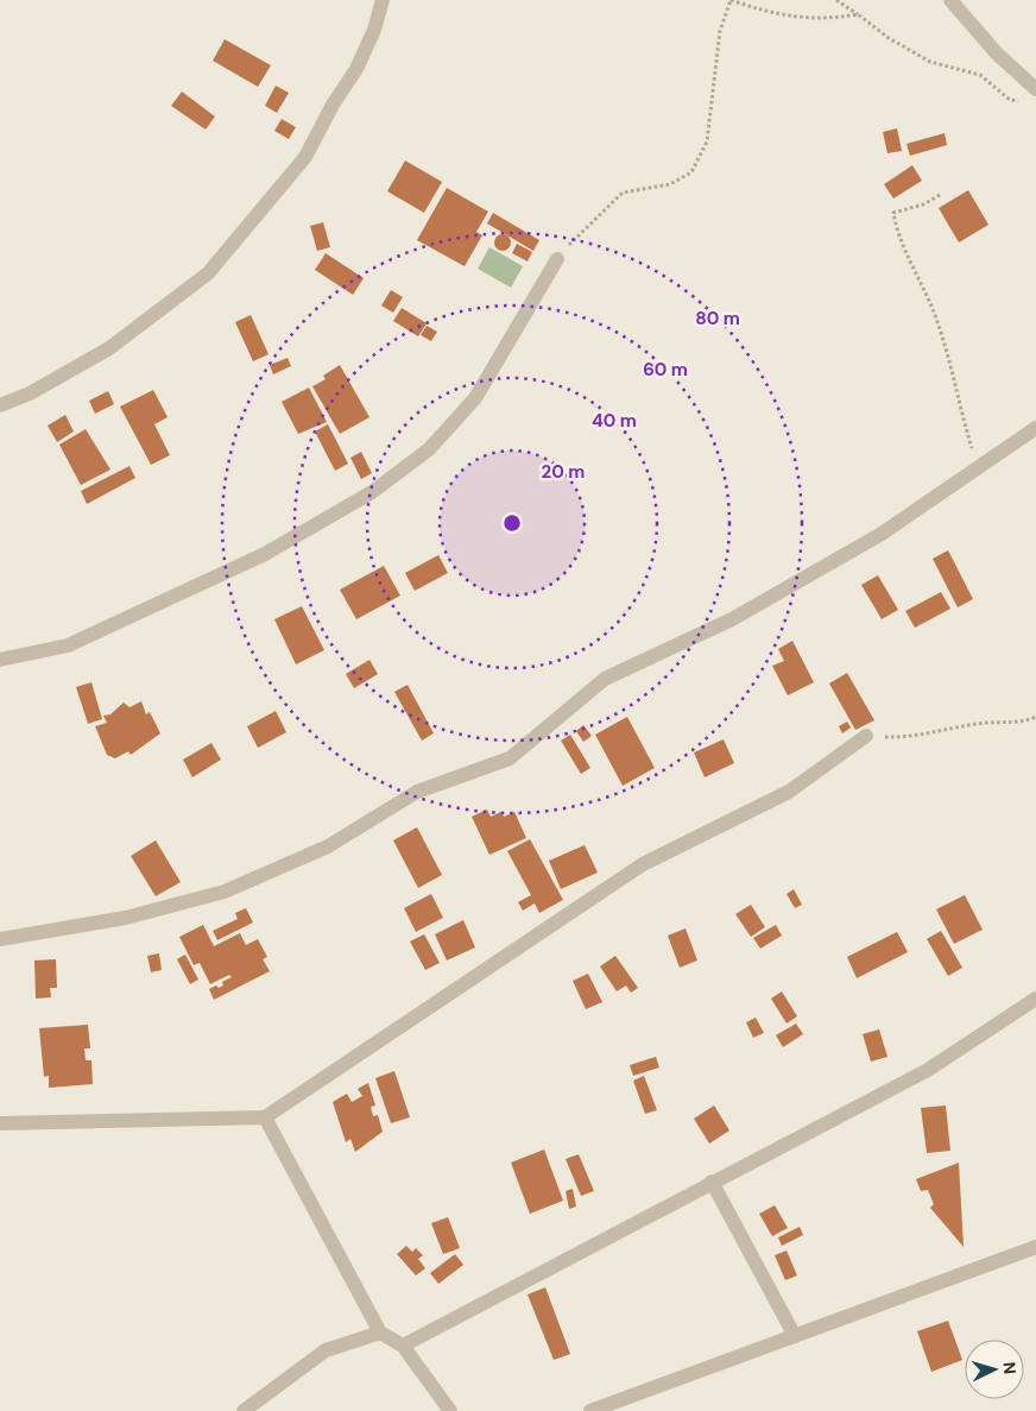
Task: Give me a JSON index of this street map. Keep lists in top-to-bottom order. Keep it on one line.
{"north":"right","rings":["80 m","60 m","40 m","20 m"]}
